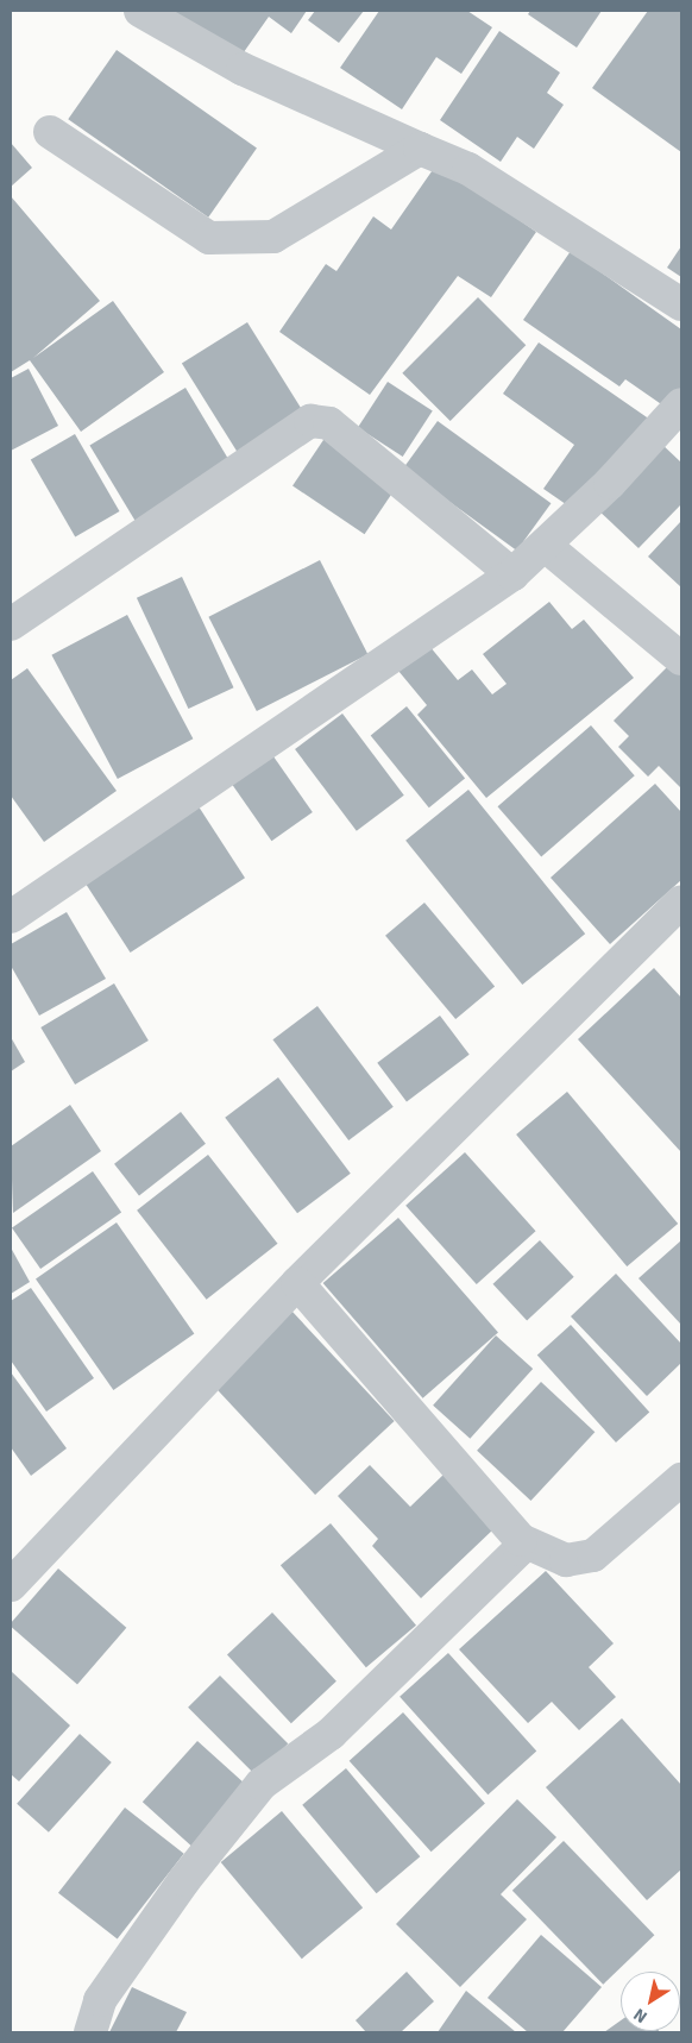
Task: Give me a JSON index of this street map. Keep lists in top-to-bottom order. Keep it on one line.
{"north":"bottom left"}
